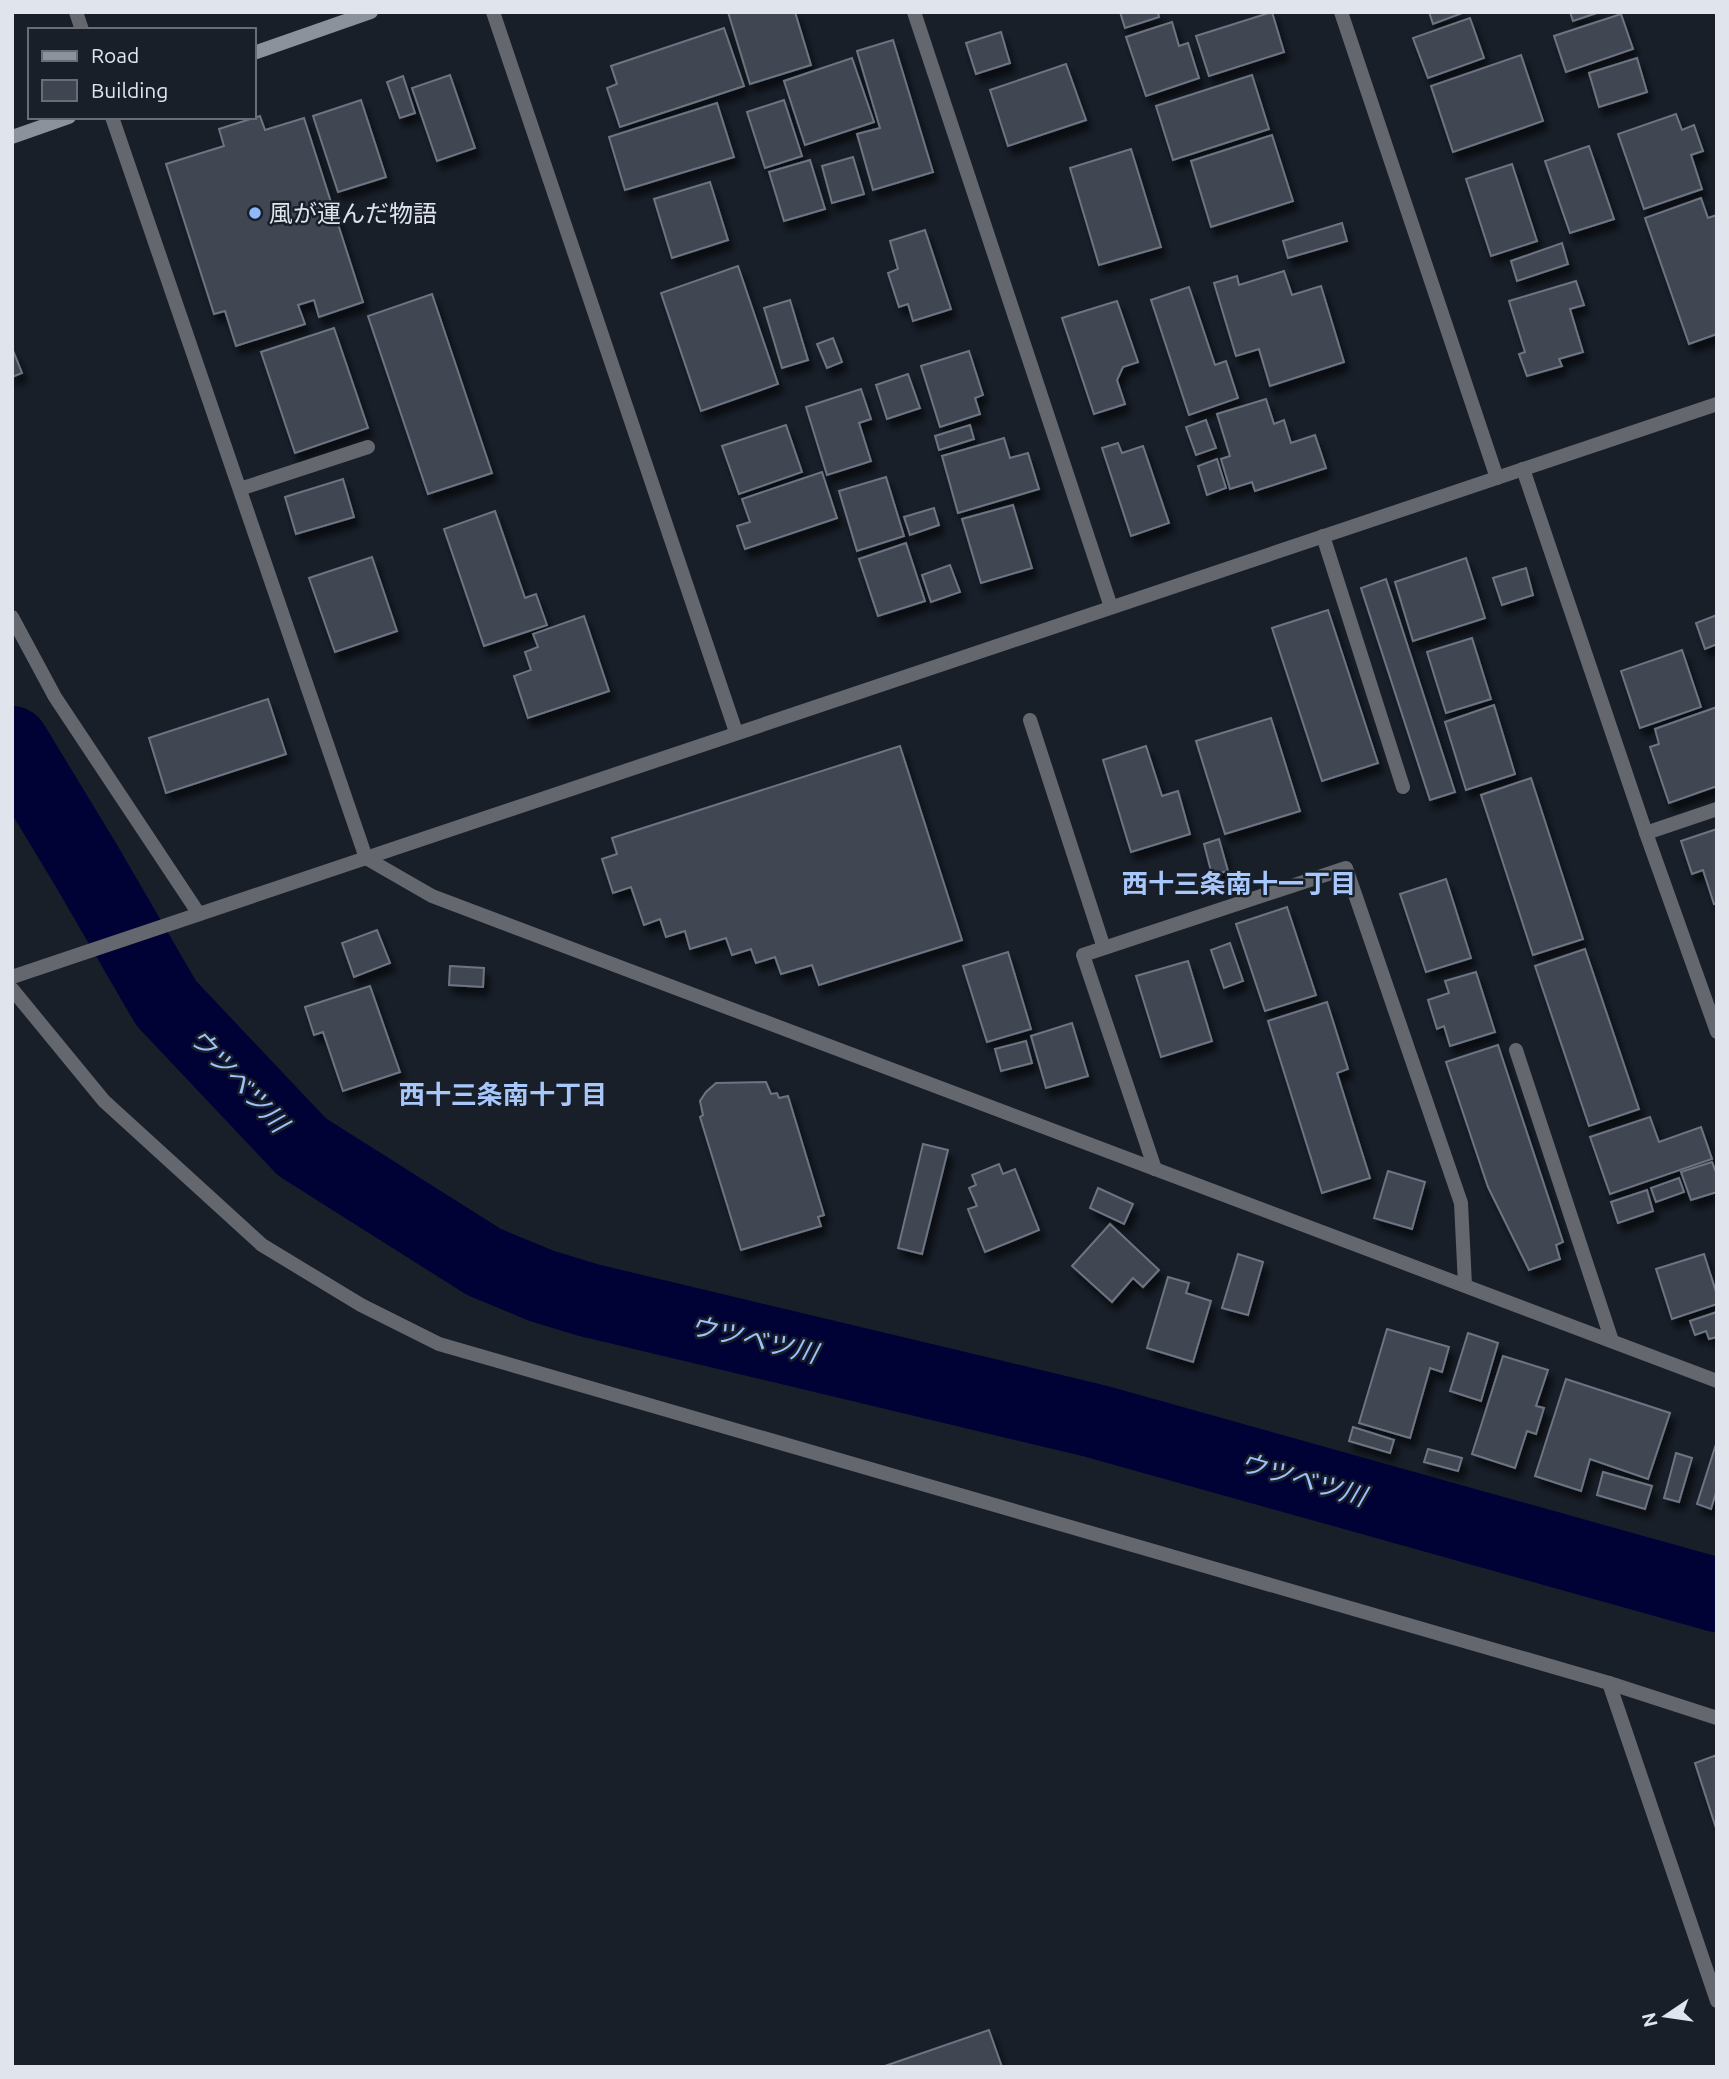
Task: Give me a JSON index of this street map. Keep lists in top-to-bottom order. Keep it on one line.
{"districts":["西十三条南十一丁目","西十三条南十丁目"],"water":["ウツベツ川"],"places":["風が運んだ物語"],"legend":["Road","Building"],"north":"left"}
